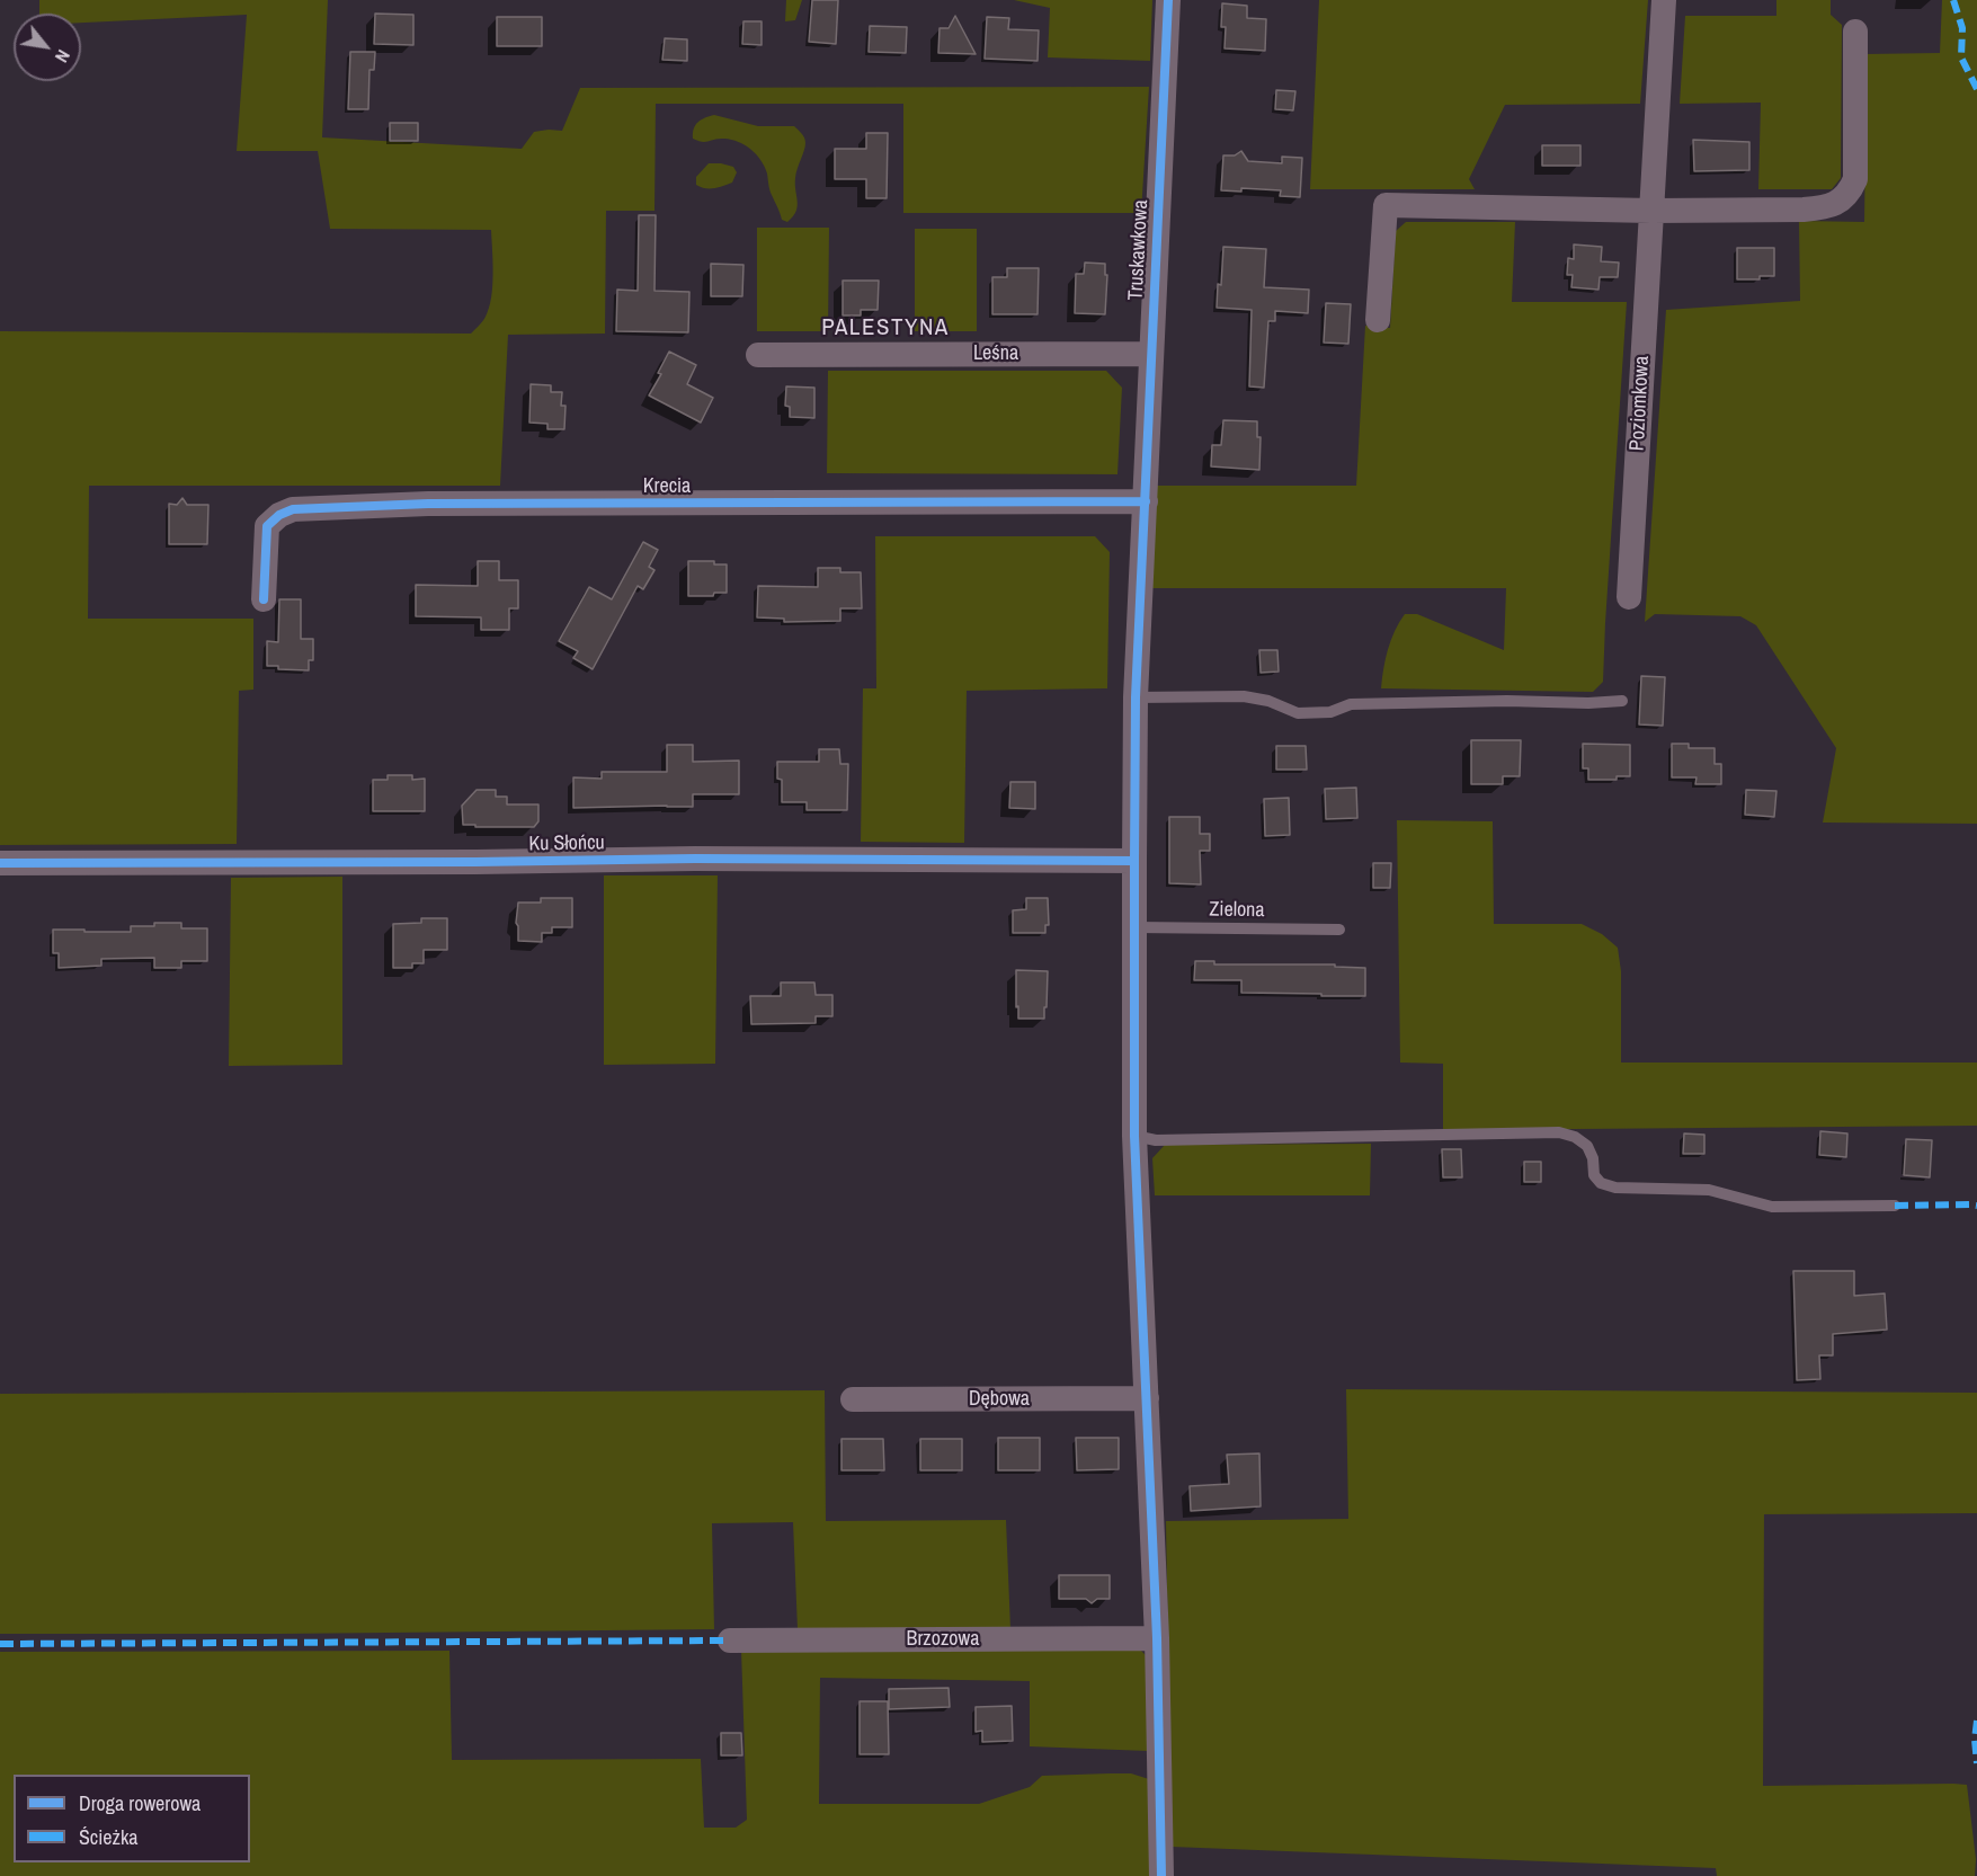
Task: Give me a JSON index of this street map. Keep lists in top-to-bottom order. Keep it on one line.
{"streets":{"street":["Truskawkowa","Leśna","Poziomkowa","Krecia","Ku Słońcu","Dębowa","Brzozowa"],"lane":["Zielona"]},"crossings":[["Truskawkowa","Leśna"],["Truskawkowa","Krecia"],["Truskawkowa","Ku Słońcu"],["Truskawkowa","Zielona"],["Truskawkowa","Dębowa"],["Truskawkowa","Brzozowa"]],"districts":["PALESTYNA"],"legend":["Droga rowerowa","Ścieżka"],"north":"bottom right"}
